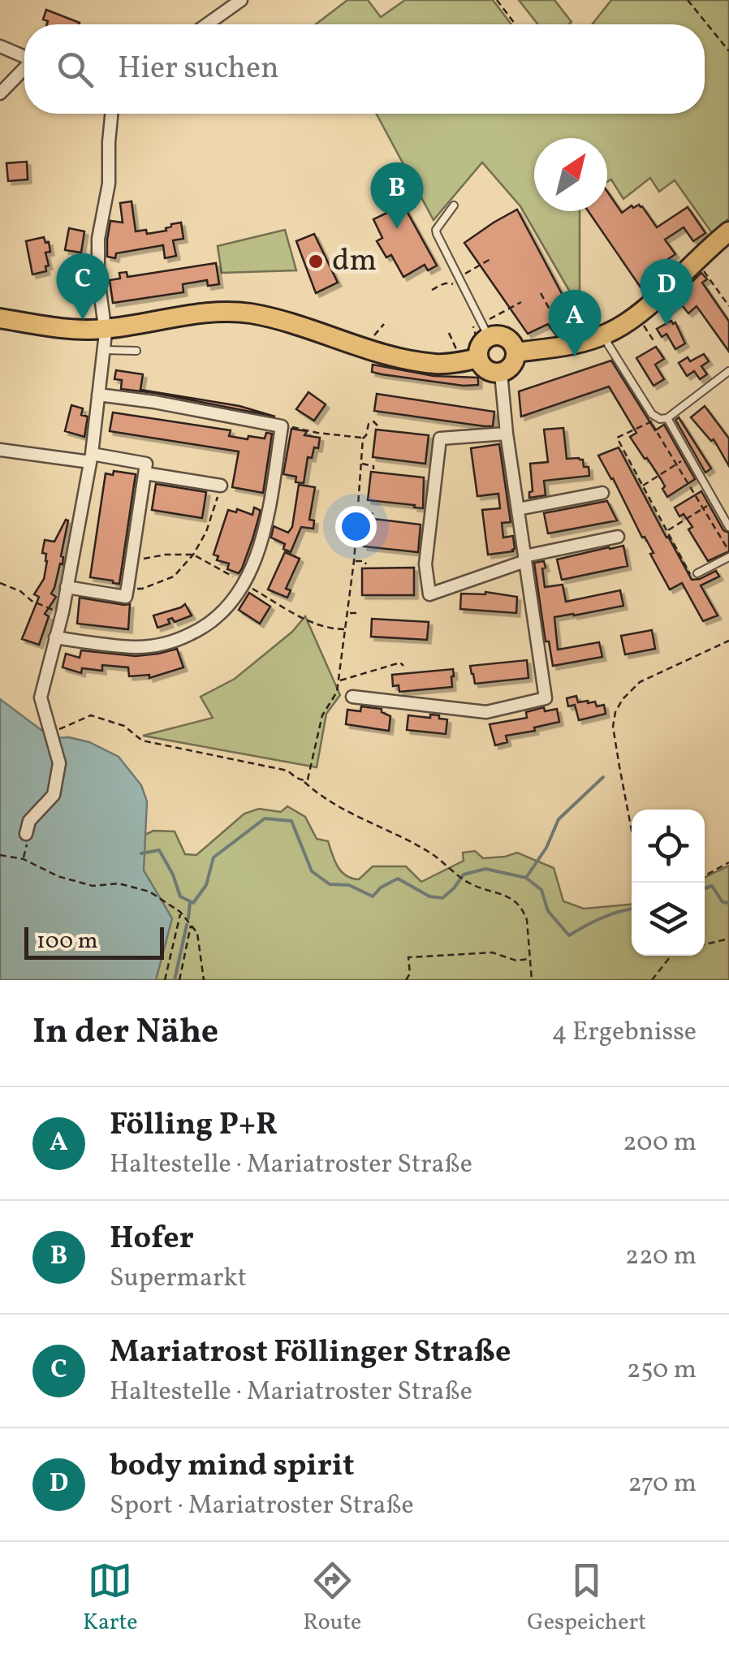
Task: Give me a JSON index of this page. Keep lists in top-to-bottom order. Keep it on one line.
{"places":["dm"],"scale_bar":"100 m","north":"top right","page":{"search":"Hier suchen","pins":["B","C","D","A"],"scale":"100 m","heading":["In der Nähe","4 Ergebnisse"],"list":[{"mark":"A","name":"Fölling P+R","note":"Haltestelle · Mariatroster Straße","value":"200 m"},{"mark":"B","name":"Hofer","note":"Supermarkt","value":"220 m"},{"mark":"C","name":"Mariatrost Föllinger Straße","note":"Haltestelle · Mariatroster Straße","value":"250 m"},{"mark":"D","name":"body mind spirit","note":"Sport · Mariatroster Straße","value":"270 m"}],"nav":["Karte","Route","Gespeichert"]}}
